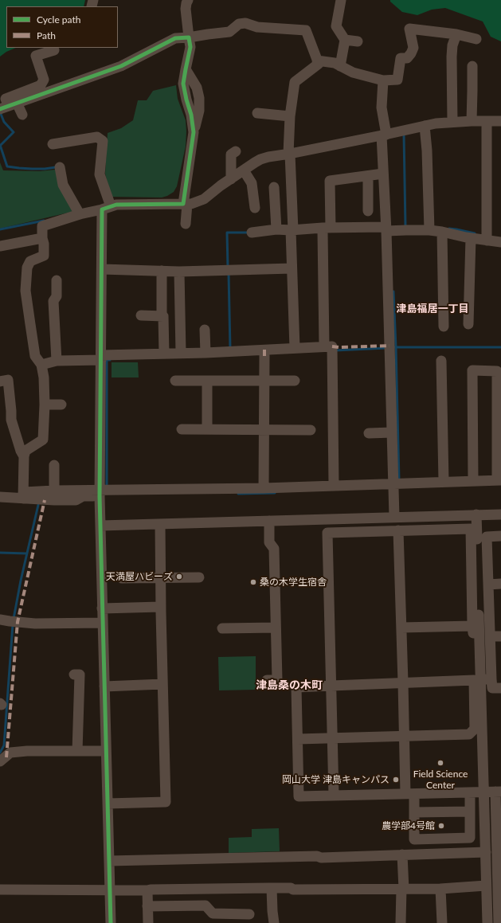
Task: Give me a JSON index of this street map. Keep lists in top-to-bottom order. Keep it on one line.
{"districts":["津島福居一丁目","津島桑の木町"],"places":["天満屋ハビーズ","桑の木学生宿舎","Field Science Center","岡山大学 津島キャンパス","農学部4号館"],"legend":["Cycle path","Path"]}
